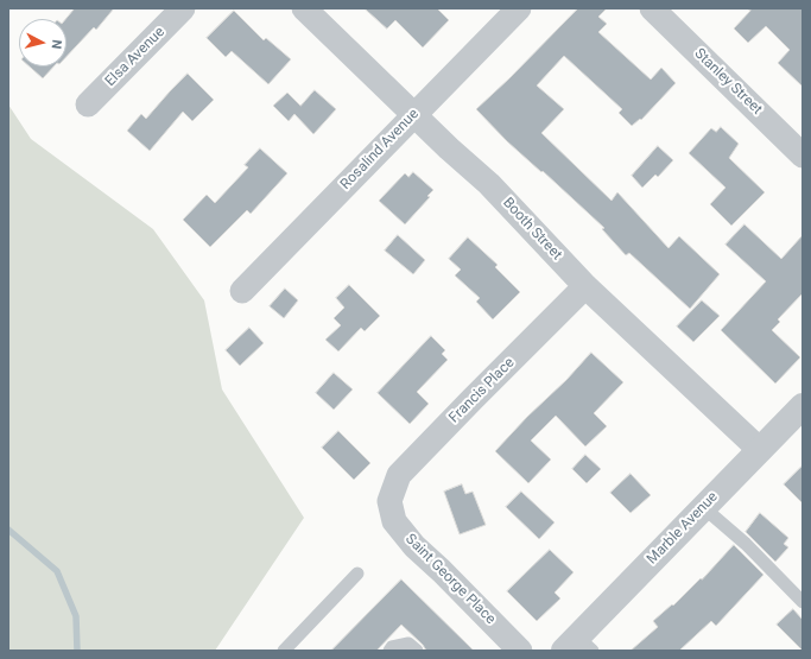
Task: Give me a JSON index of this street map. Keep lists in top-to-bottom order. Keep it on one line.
{"streets":{"street":["Elsa Avenue","Stanley Street","Rosalind Avenue","Booth Street","Francis Place","Marble Avenue","Saint George Place"]},"crossings":[["Rosalind Avenue","Booth Street"],["Booth Street","Francis Place"],["Booth Street","Marble Avenue"],["Francis Place","Saint George Place"]],"north":"right"}
